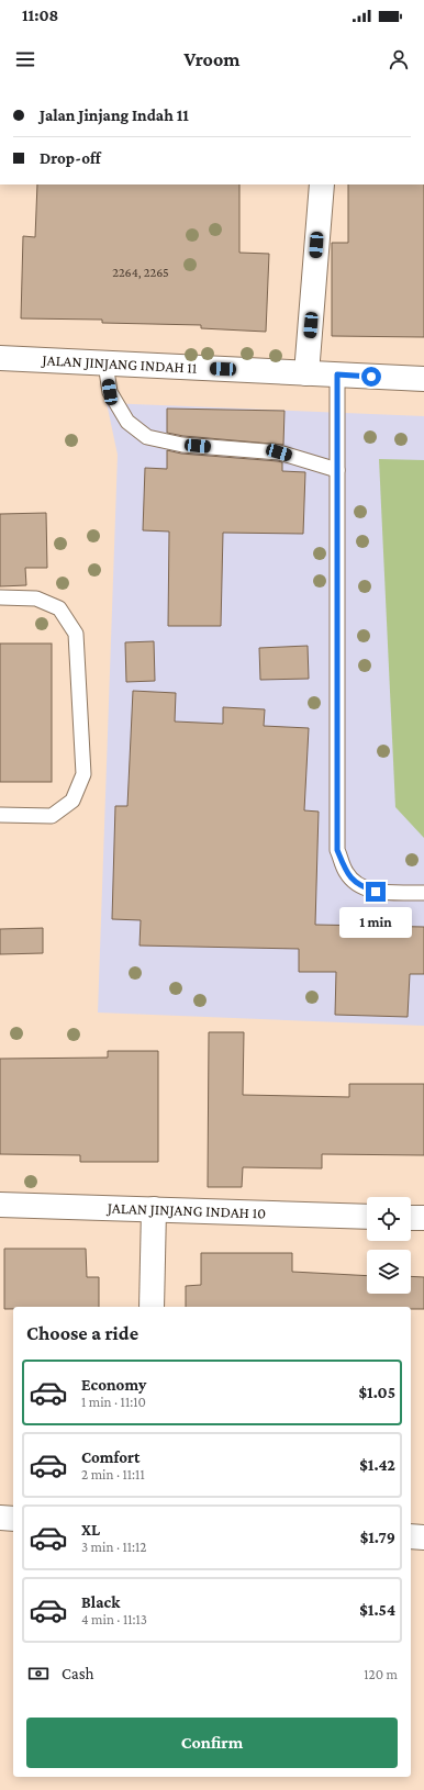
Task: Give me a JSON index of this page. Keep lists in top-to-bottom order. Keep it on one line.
{"streets":{"street":["JALAN JINJANG INDAH 11","JALAN JINJANG INDAH 10"]},"house_numbers":["2264, 2265"],"page":{"status":"11:08","header":"Vroom","banner":["Jalan Jinjang Indah 11","Drop-off"],"bubble":"1 min","heading":"Choose a ride","list":[{"name":"Economy","note":"1 min · 11:10","value":"$1.05"},{"name":"Comfort","note":"2 min · 11:11","value":"$1.42"},{"name":"XL","note":"3 min · 11:12","value":"$1.79"},{"name":"Black","note":"4 min · 11:13","value":"$1.54"}],"pay":["Cash","120 m"],"buttons":"Confirm"}}
